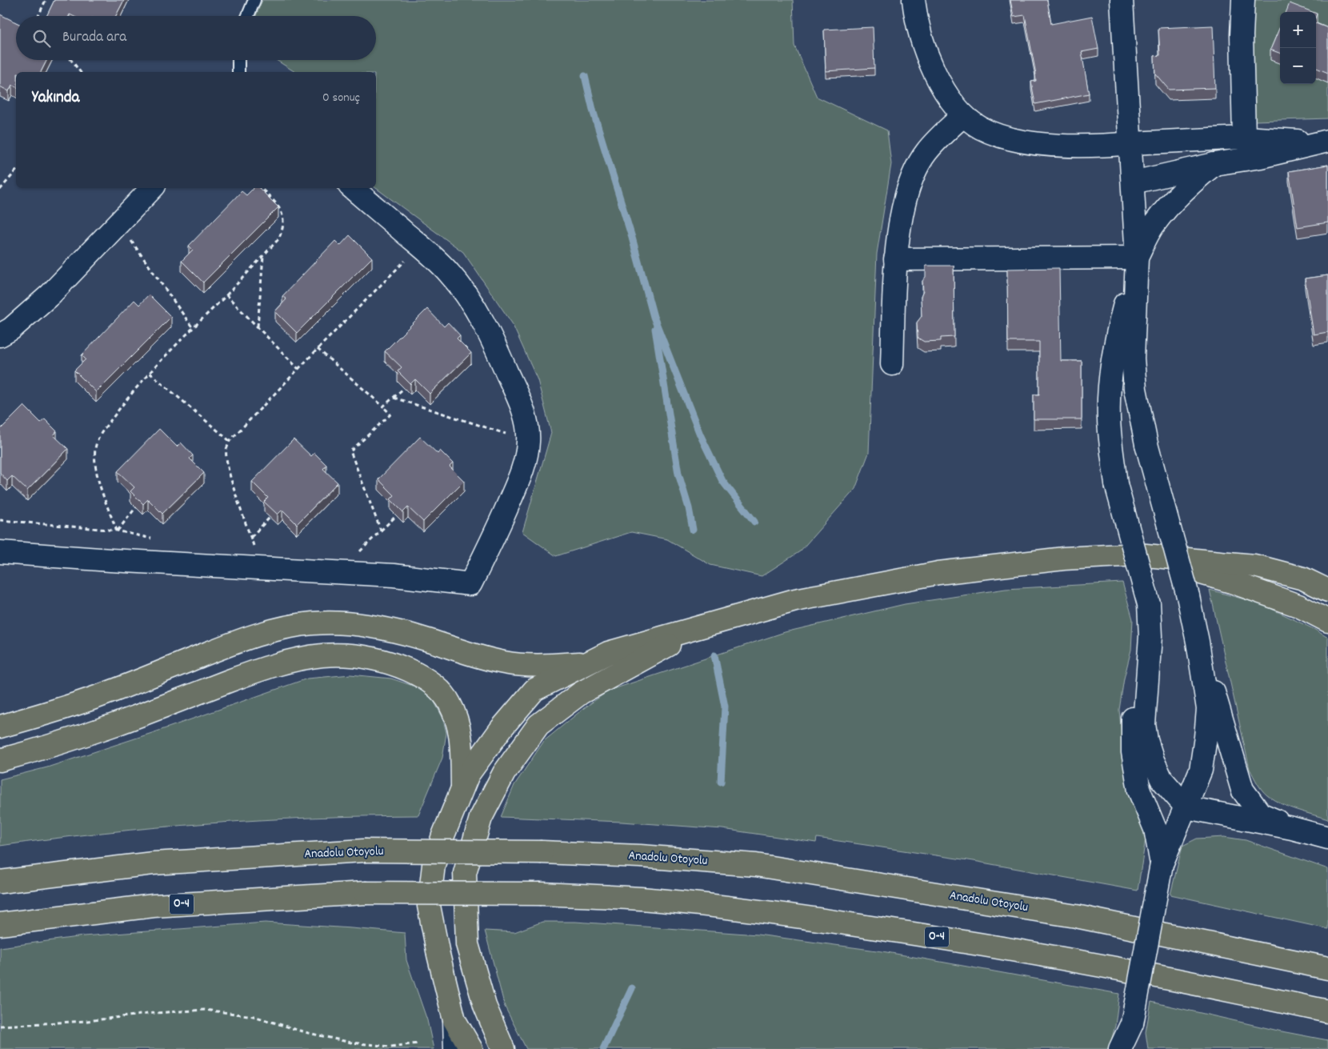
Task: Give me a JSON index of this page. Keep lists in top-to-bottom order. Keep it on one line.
{"streets":{"main road":["Anadolu Otoyolu","O-4"]},"page":{"map_buttons":["+","−"],"search":"Burada ara","heading":["Yakında","0 sonuç"]}}
